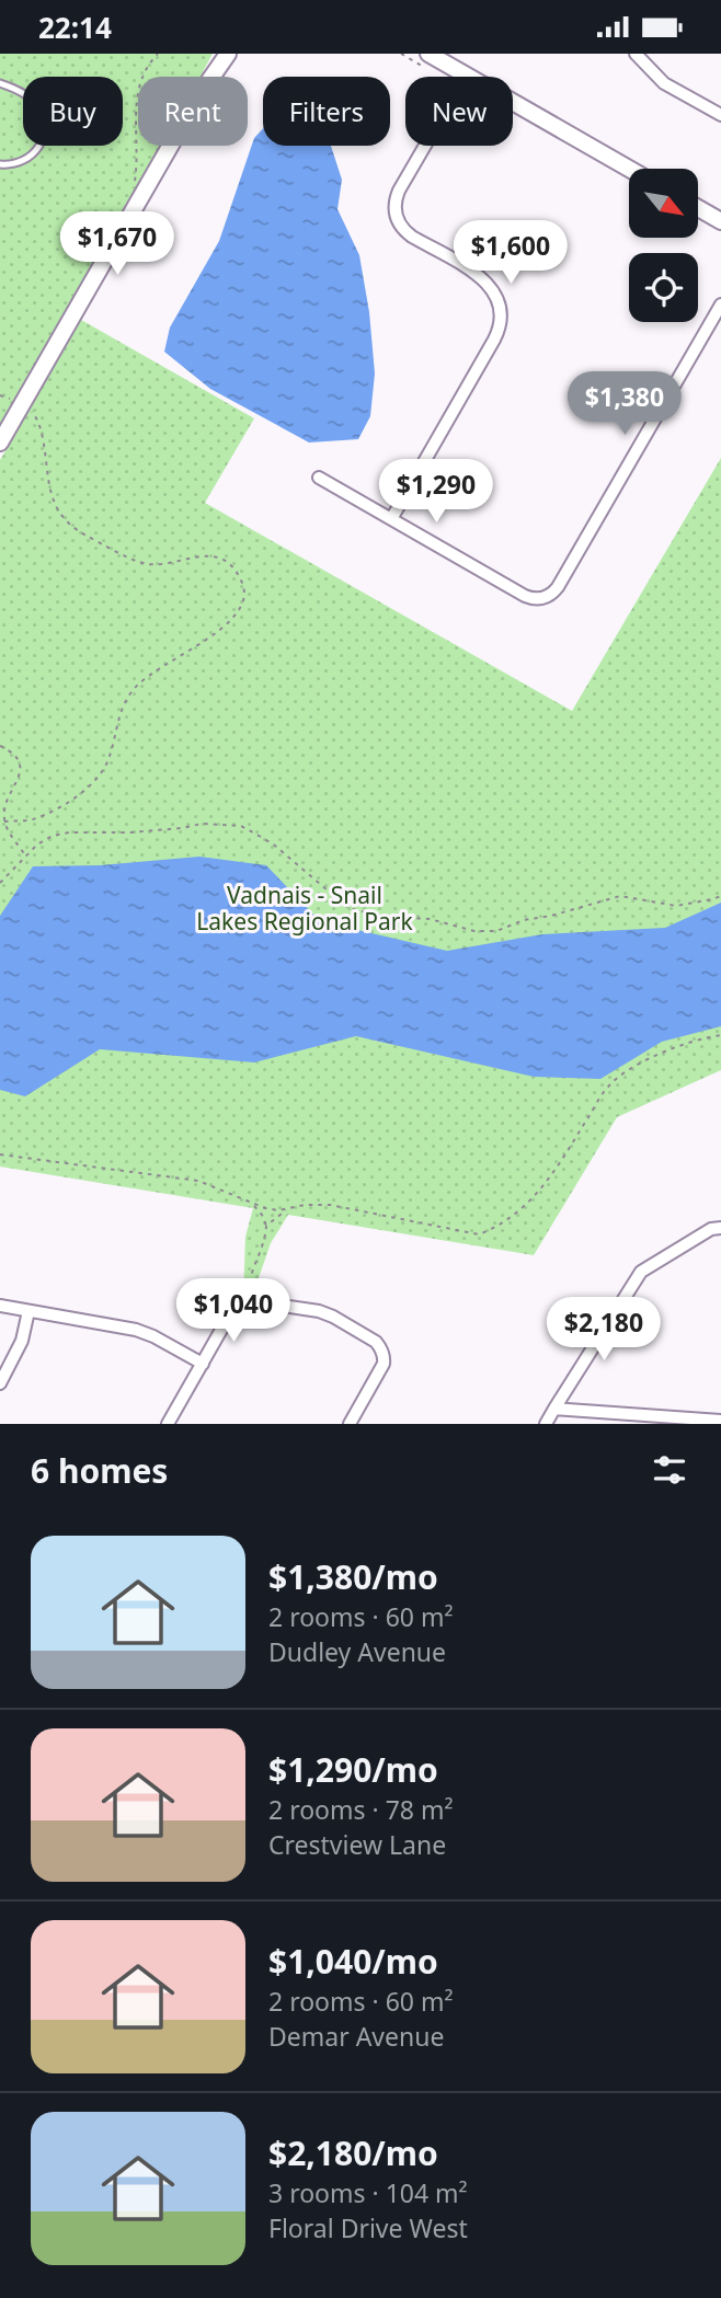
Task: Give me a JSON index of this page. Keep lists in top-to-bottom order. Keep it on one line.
{"parks":["Vadnais - Snail Lakes Regional Park"],"north":"bottom right","page":{"status":"22:14","chip":["Buy","Rent","Filters","New"],"price":["$1,670","$1,600","$1,380","$1,290","$1,040","$2,180"],"heading":"6 homes","list":[{"name":"$1,380/mo","note":"2 rooms · 60 m² · Dudley Avenue"},{"name":"$1,290/mo","note":"2 rooms · 78 m² · Crestview Lane"},{"name":"$1,040/mo","note":"2 rooms · 60 m² · Demar Avenue"},{"name":"$2,180/mo","note":"3 rooms · 104 m² · Floral Drive West"}]}}
